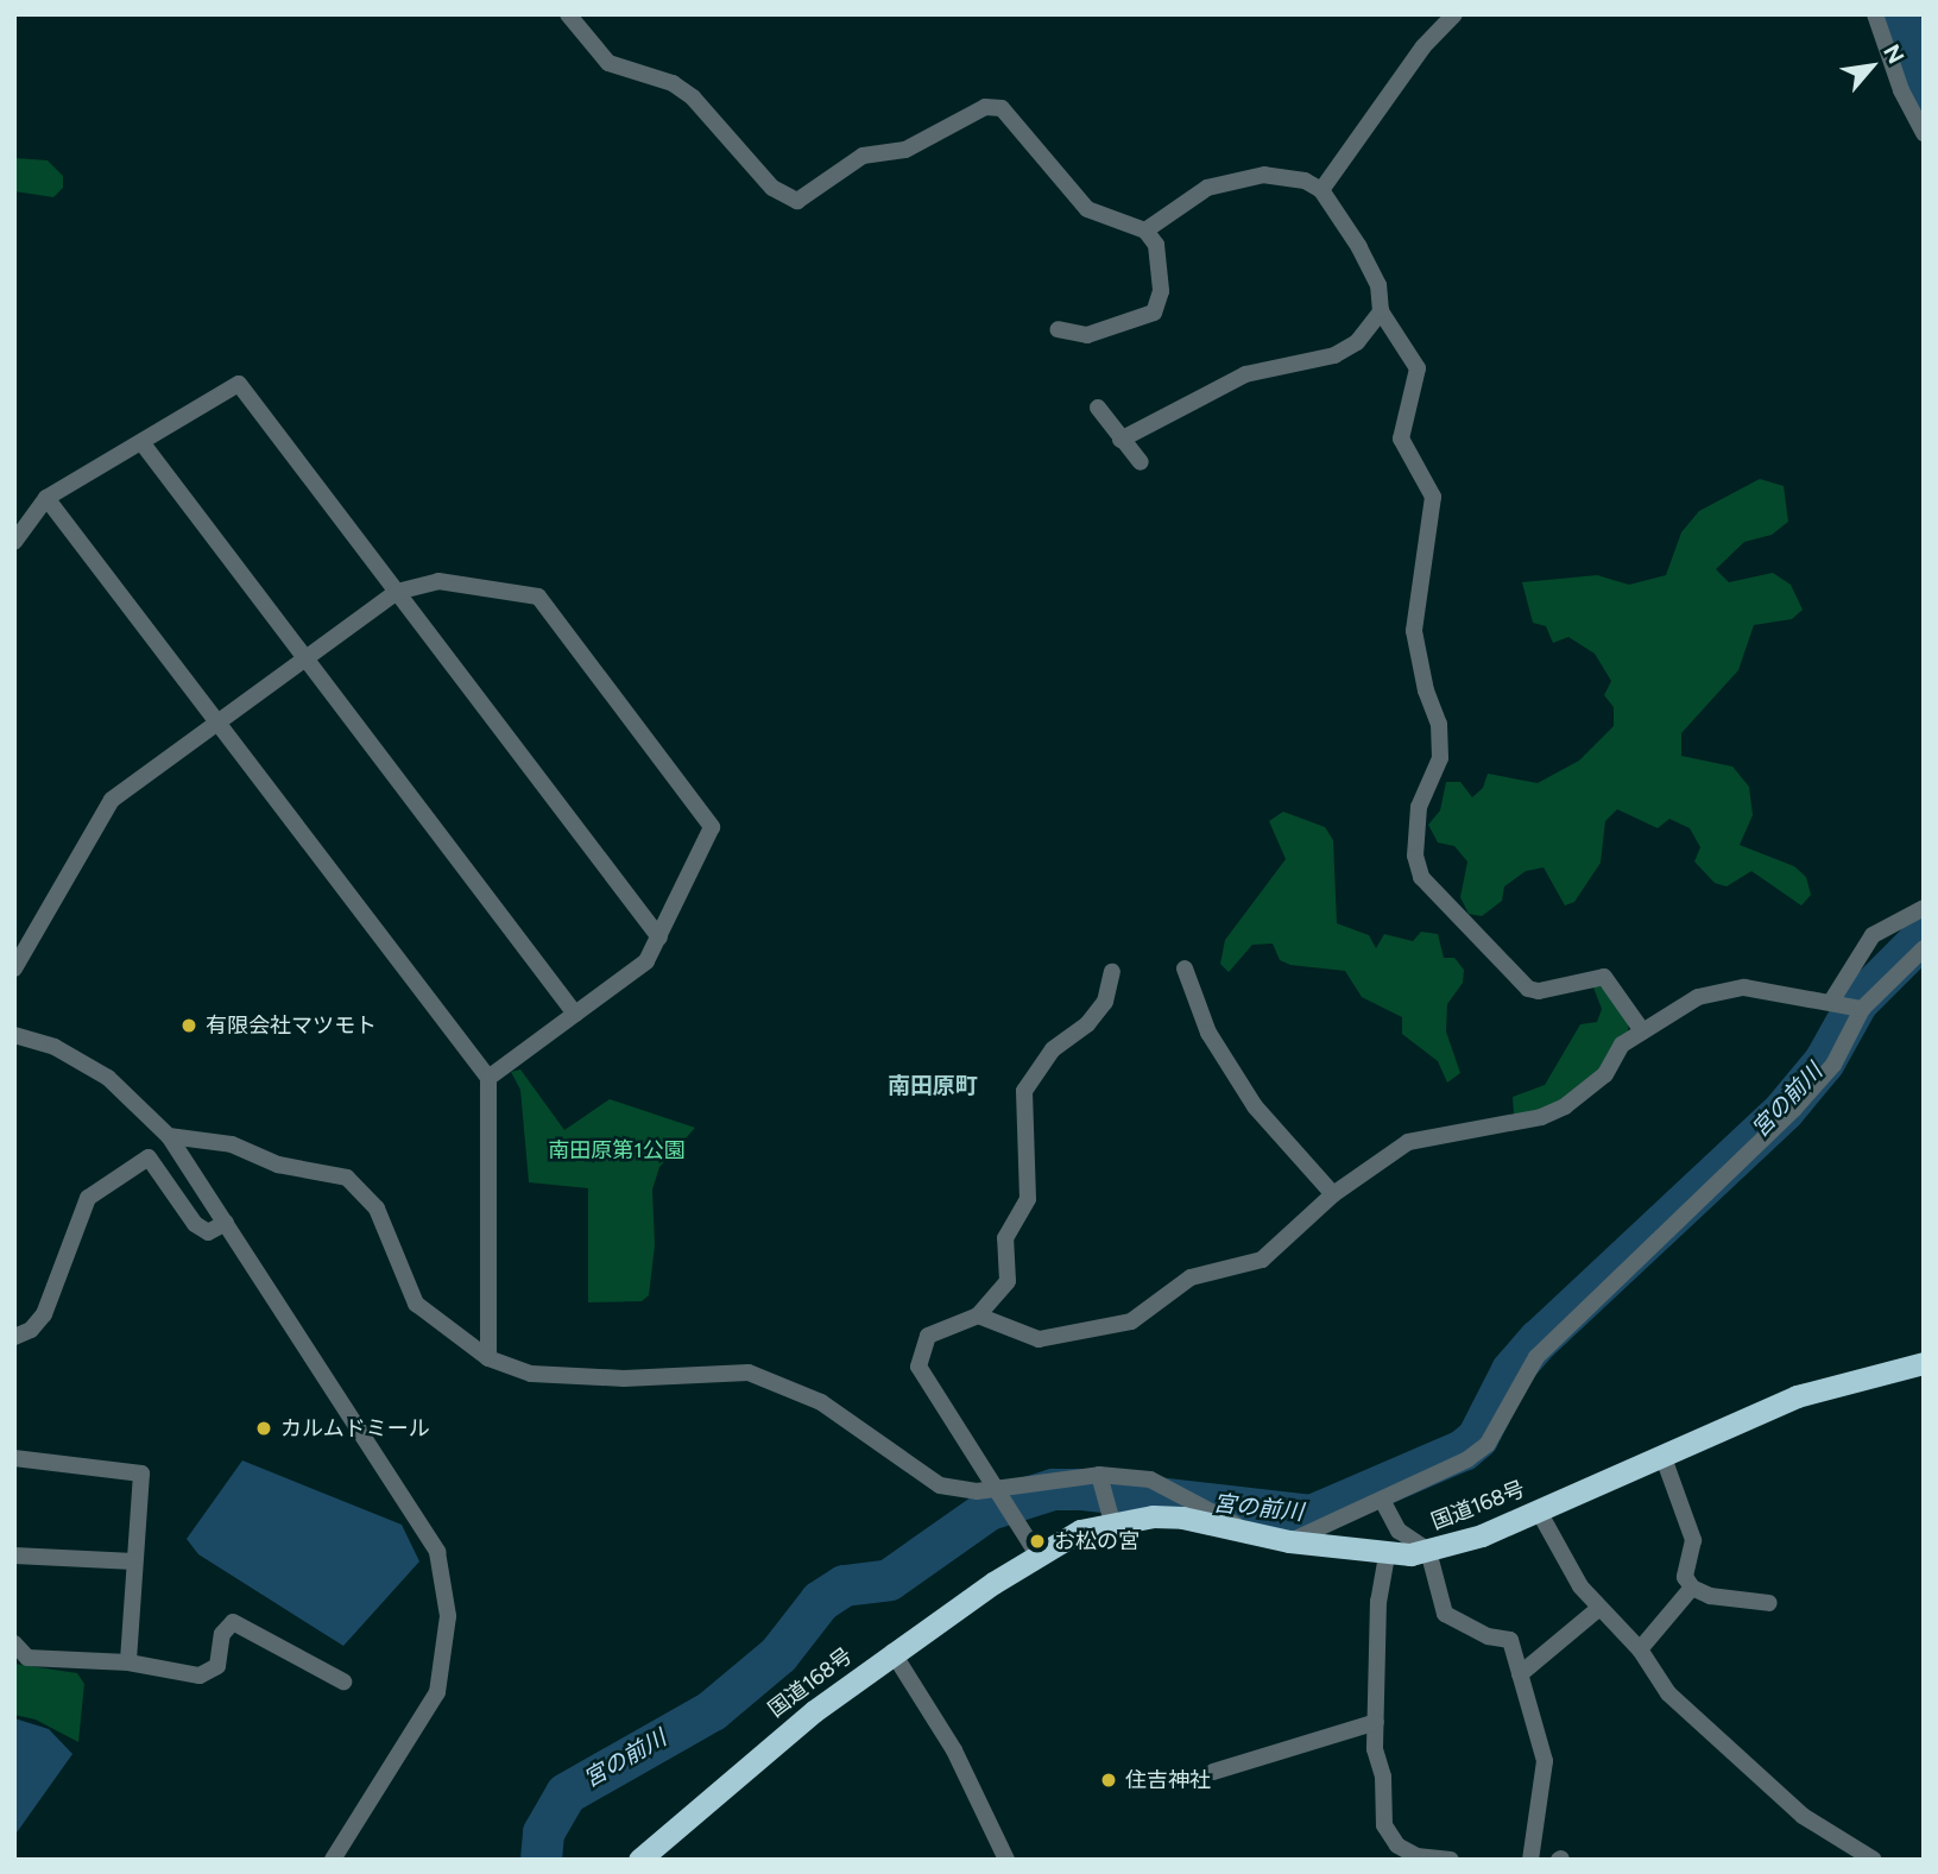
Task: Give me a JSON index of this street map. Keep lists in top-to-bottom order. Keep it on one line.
{"streets":{"highway":["国道168号"]},"districts":["南田原町"],"water":["宮の前川"],"parks":["南田原第1公園"],"places":["有限会社マツモト","カルムドミール","お松の宮","住吉神社"],"north":"top right"}
